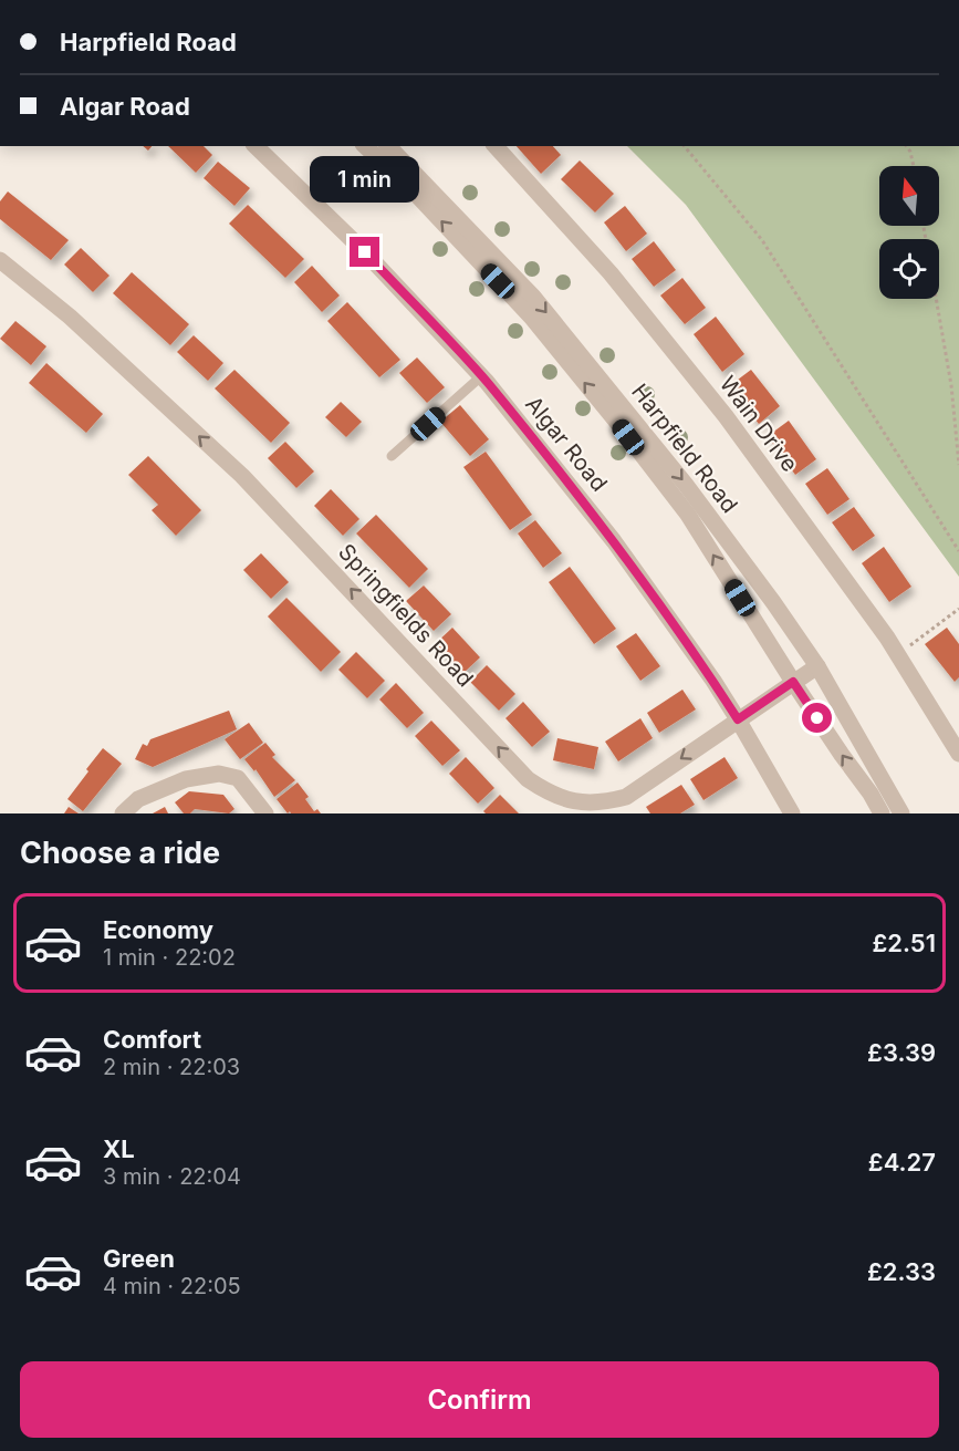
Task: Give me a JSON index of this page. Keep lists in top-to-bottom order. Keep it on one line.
{"streets":{"street":["Wain Drive","Algar Road","Harpfield Road","Springfields Road"]},"crossings":[["Algar Road","Springfields Road"],["Harpfield Road","Springfields Road"]],"one_way":["Springfields Road"],"north":"top","page":{"banner":["Harpfield Road","Algar Road"],"bubble":"1 min","heading":"Choose a ride","list":[{"name":"Economy","note":"1 min · 22:02","value":"£2.51"},{"name":"Comfort","note":"2 min · 22:03","value":"£3.39"},{"name":"XL","note":"3 min · 22:04","value":"£4.27"},{"name":"Green","note":"4 min · 22:05","value":"£2.33"}],"buttons":"Confirm"}}
